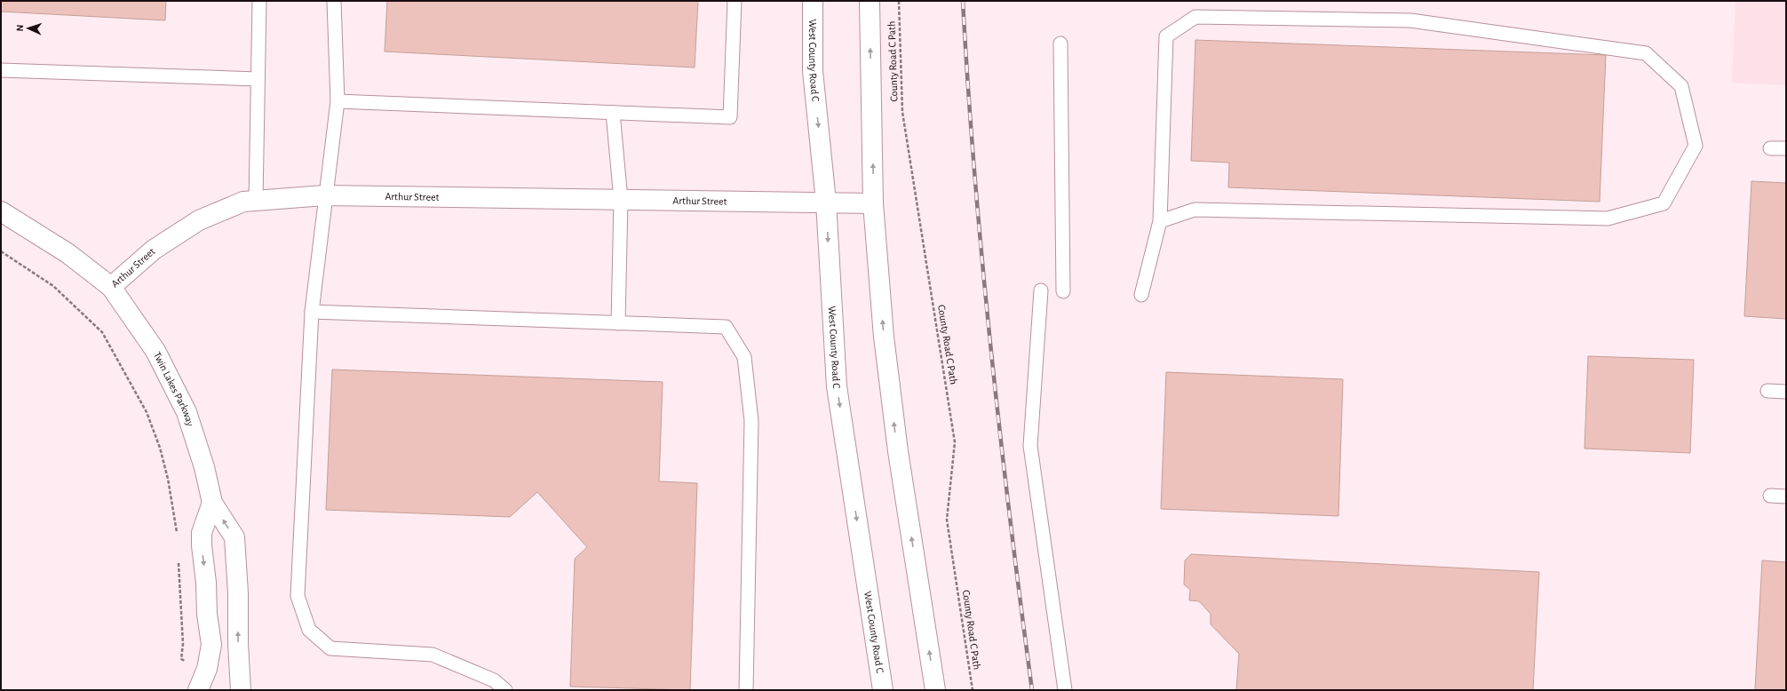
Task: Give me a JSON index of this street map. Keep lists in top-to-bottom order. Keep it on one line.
{"streets":{"street":["West County Road C","Arthur Street","Twin Lakes Parkway"],"path":["County Road C Path"]},"crossings":[["West County Road C","Arthur Street"],["Arthur Street","Twin Lakes Parkway"]],"north":"left"}
